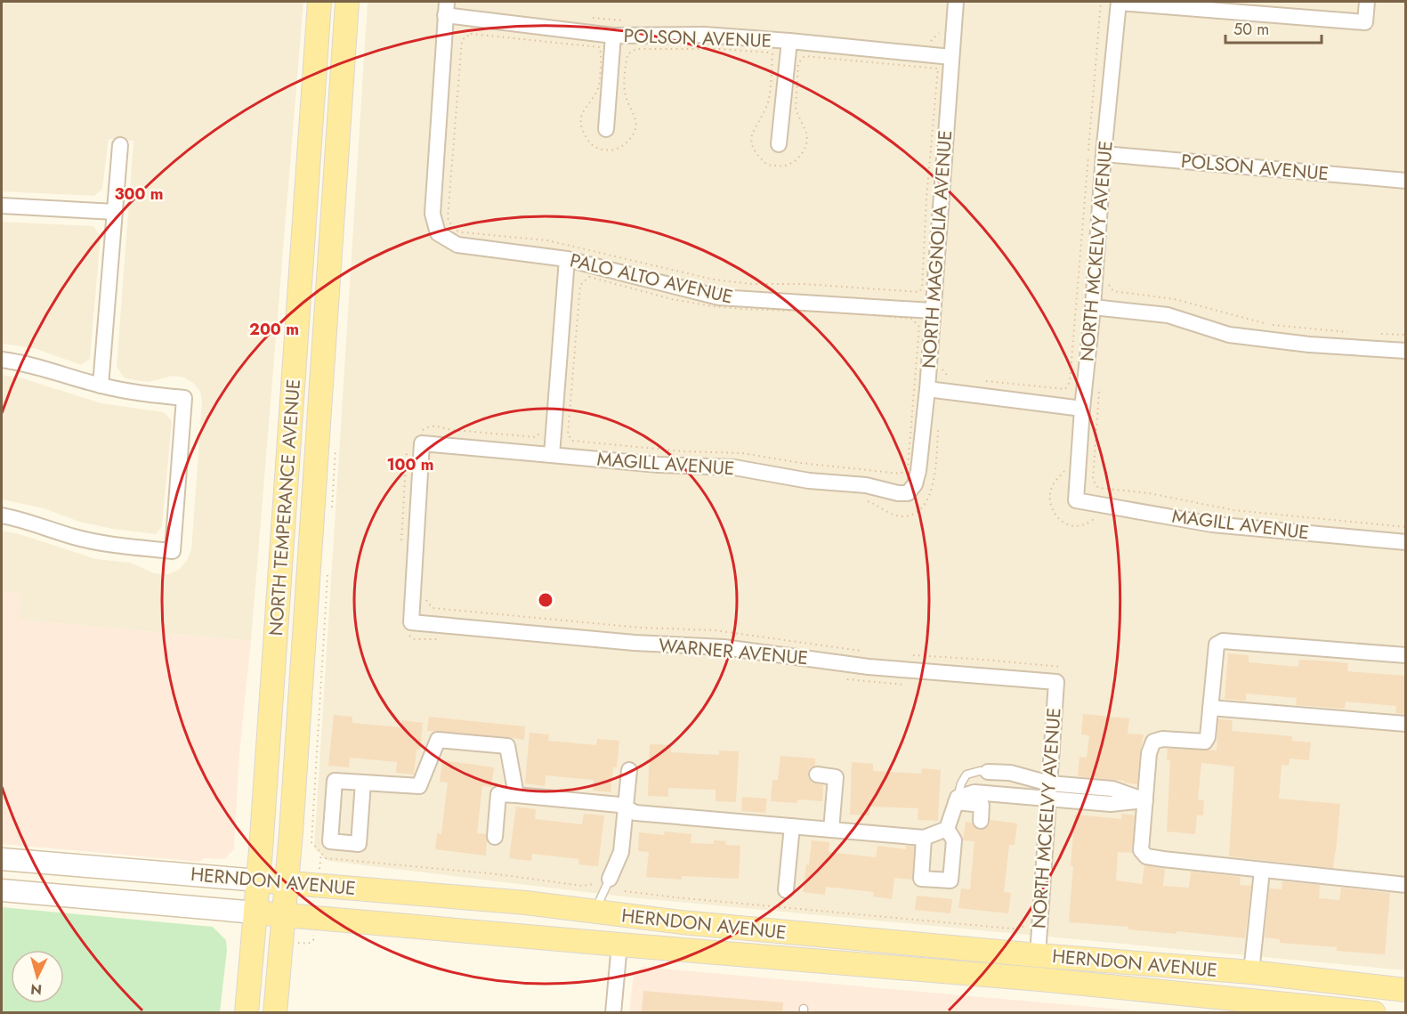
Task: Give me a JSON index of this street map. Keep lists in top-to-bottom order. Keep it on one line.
{"streets":{"main road":["NORTH TEMPERANCE AVENUE","HERNDON AVENUE"],"street":["POLSON AVENUE","NORTH MAGNOLIA AVENUE","NORTH MCKELVY AVENUE","PALO ALTO AVENUE","MAGILL AVENUE","WARNER AVENUE"]},"crossings":[["POLSON AVENUE","NORTH MAGNOLIA AVENUE"],["POLSON AVENUE","NORTH MCKELVY AVENUE"],["POLSON AVENUE","PALO ALTO AVENUE"],["NORTH MAGNOLIA AVENUE","PALO ALTO AVENUE"],["NORTH MAGNOLIA AVENUE","MAGILL AVENUE"],["NORTH MCKELVY AVENUE","MAGILL AVENUE"],["NORTH MCKELVY AVENUE","WARNER AVENUE"],["NORTH MCKELVY AVENUE","HERNDON AVENUE"],["MAGILL AVENUE","WARNER AVENUE"],["NORTH TEMPERANCE AVENUE","HERNDON AVENUE"]],"scale_bar":"50 m","north":"bottom","rings":["300 m","200 m","100 m"]}
